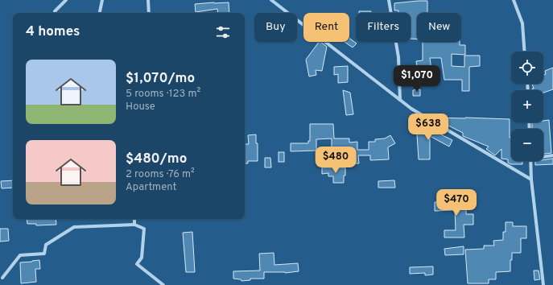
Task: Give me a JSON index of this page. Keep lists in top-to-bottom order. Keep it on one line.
{"page":{"chip":["Buy","Rent","Filters","New"],"heading":"4 homes","map_buttons":["+","−"],"list":[{"name":"$1,070/mo","note":"5 rooms · 123 m² · House"},{"name":"$480/mo","note":"2 rooms · 76 m² · Apartment"}],"price":["$1,070","$638","$480","$470"]}}
